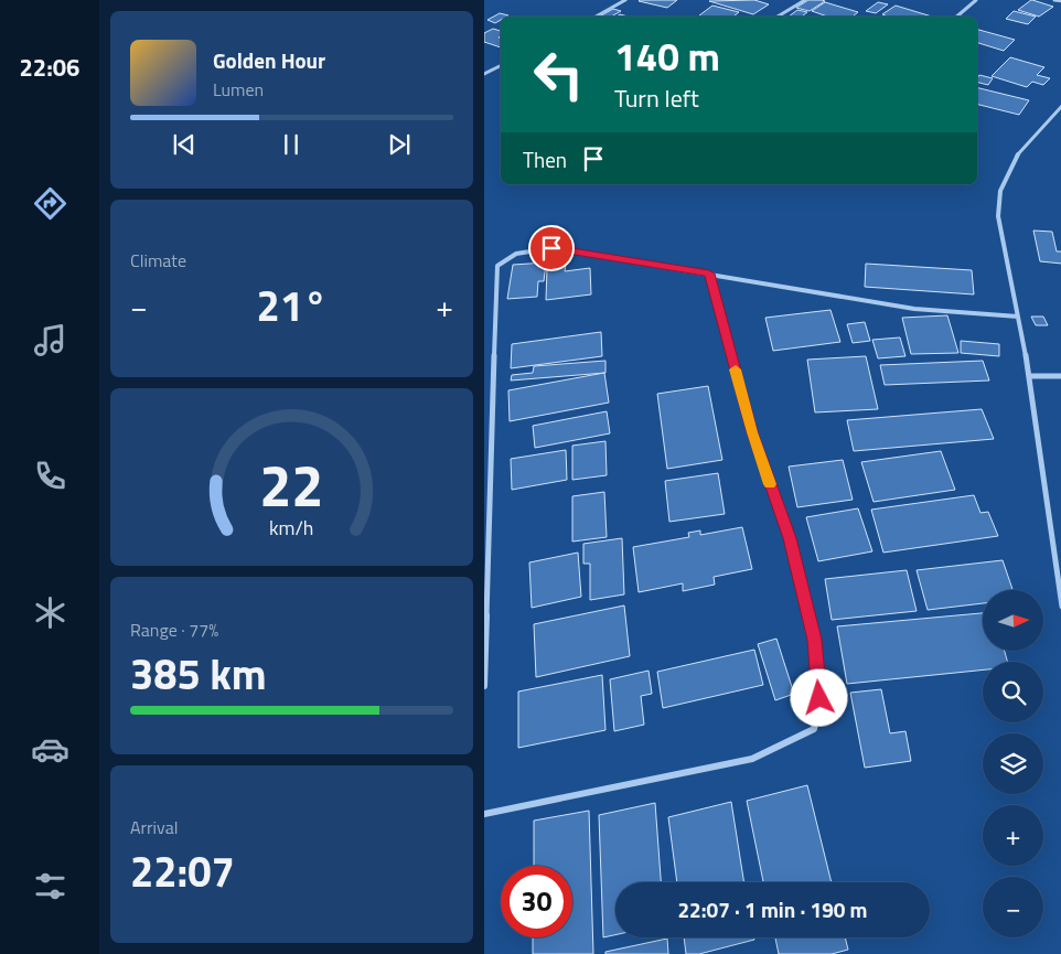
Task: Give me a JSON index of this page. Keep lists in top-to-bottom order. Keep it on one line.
{"north":"right","page":{"tabs":"22:06","turn":["140 m","Turn left"],"song":["Golden Hour","Lumen"],"then":"Then","tile":["Climate",["Range · 77%","385 km"],["Arrival","22:07"]],"heat":["−","21°","+"],"map_buttons":["+","−"],"limit":"30","trip":"22:07 · 1 min · 190 m","gauge":["22","km/h"]}}
